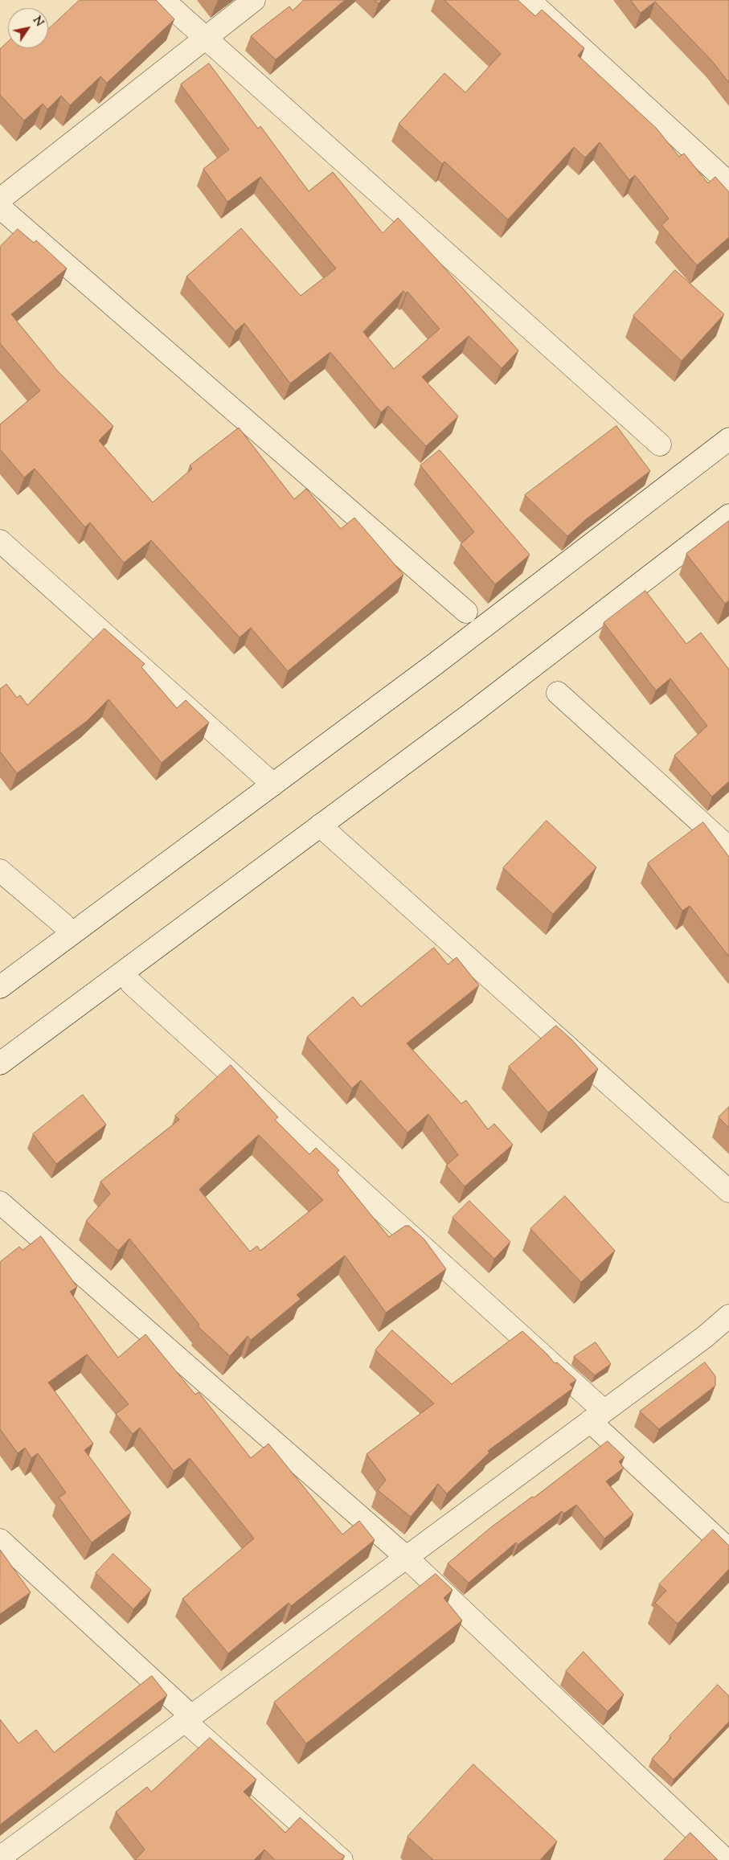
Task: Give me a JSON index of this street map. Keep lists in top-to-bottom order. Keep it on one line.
{"north":"top right"}
